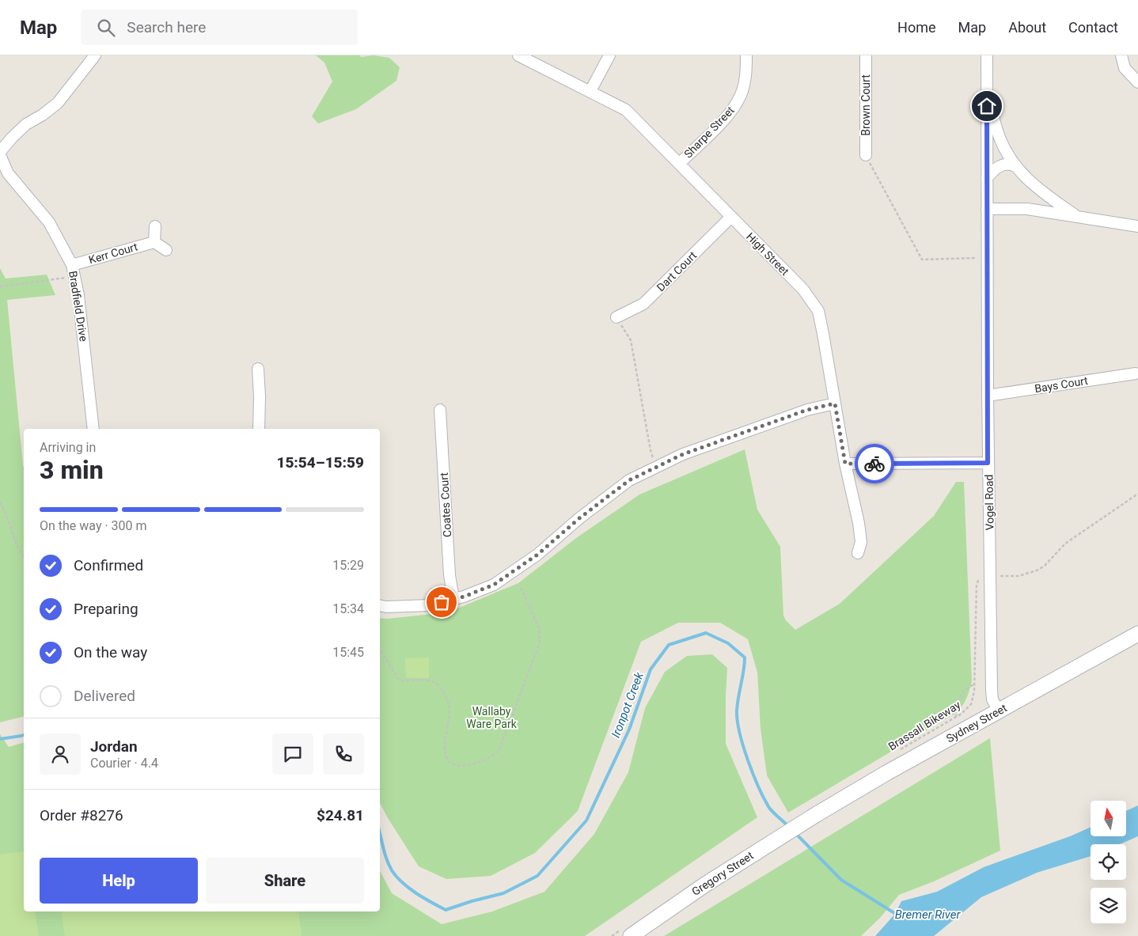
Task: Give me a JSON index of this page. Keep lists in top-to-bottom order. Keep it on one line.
{"streets":{"main road":["Sydney Street","Gregory Street"],"street":["Brown Court","Sharpe Street","Kerr Court","High Street","Dart Court","Bradfield Drive","Bays Court","Vogel Road","Coates Court"],"path":["Brassall Bikeway"]},"crossings":[["Sharpe Street","High Street"],["Kerr Court","Bradfield Drive"],["High Street","Dart Court"],["Bays Court","Vogel Road"],["Vogel Road","Sydney Street"],["Sydney Street","Gregory Street"]],"water":["Ironpot Creek","Bremer River"],"parks":["Wallaby Ware Park"],"north":"top","page":{"header":"Map","search":"Search here","nav":["Home","Map","About","Contact"],"heading":["3 min","Arriving in","15:54–15:59"],"panel":["Jordan","Courier · 4.4","Order #8276","$24.81"],"bar":"On the way · 300 m","list":[["Confirmed","15:29"],["Preparing","15:34"],["On the way","15:45"],"Delivered"],"buttons":["Help","Share"]}}
